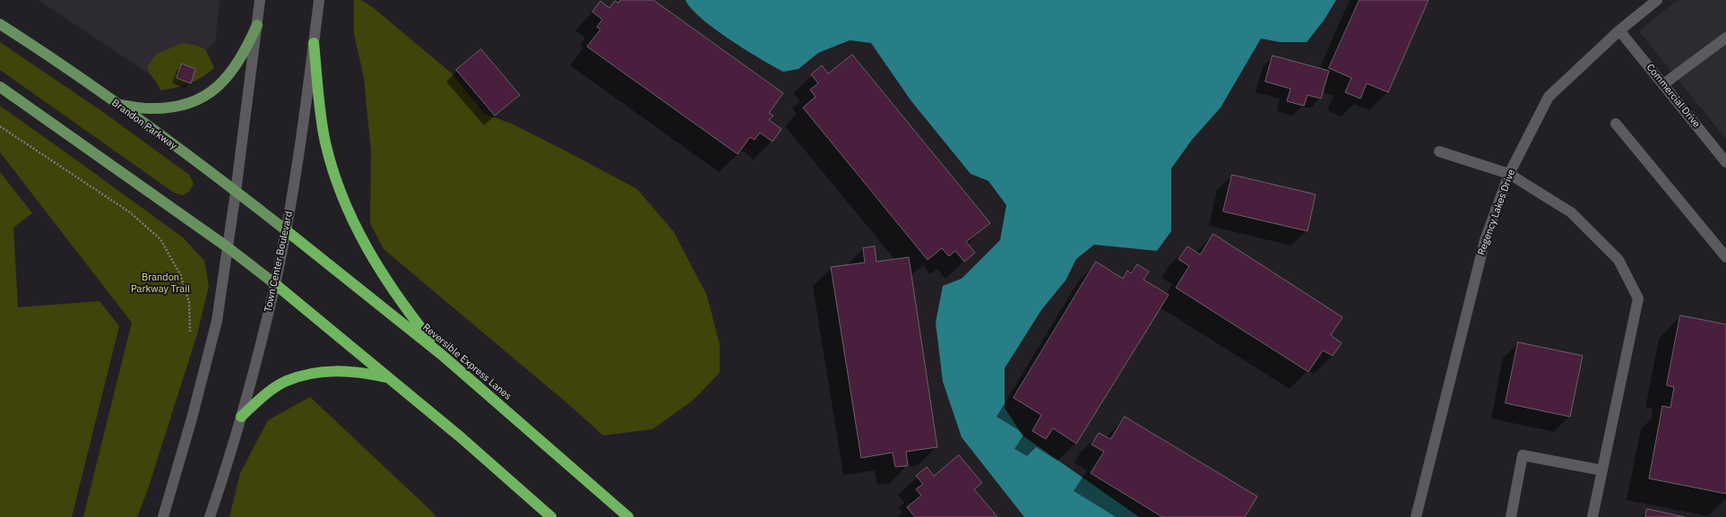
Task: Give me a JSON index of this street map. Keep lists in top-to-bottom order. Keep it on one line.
{"streets":{"highway":["Reversible Express Lanes"],"main road":["Brandon Parkway"],"street":["Commercial Drive","Regency Lakes Drive","Town Center Boulevard"]},"crossings":[["Commercial Drive","Regency Lakes Drive"],["Brandon Parkway","Town Center Boulevard"],["Brandon Parkway","Reversible Express Lanes"],["Town Center Boulevard","Reversible Express Lanes"]],"parks":["Brandon Parkway Trail"]}
